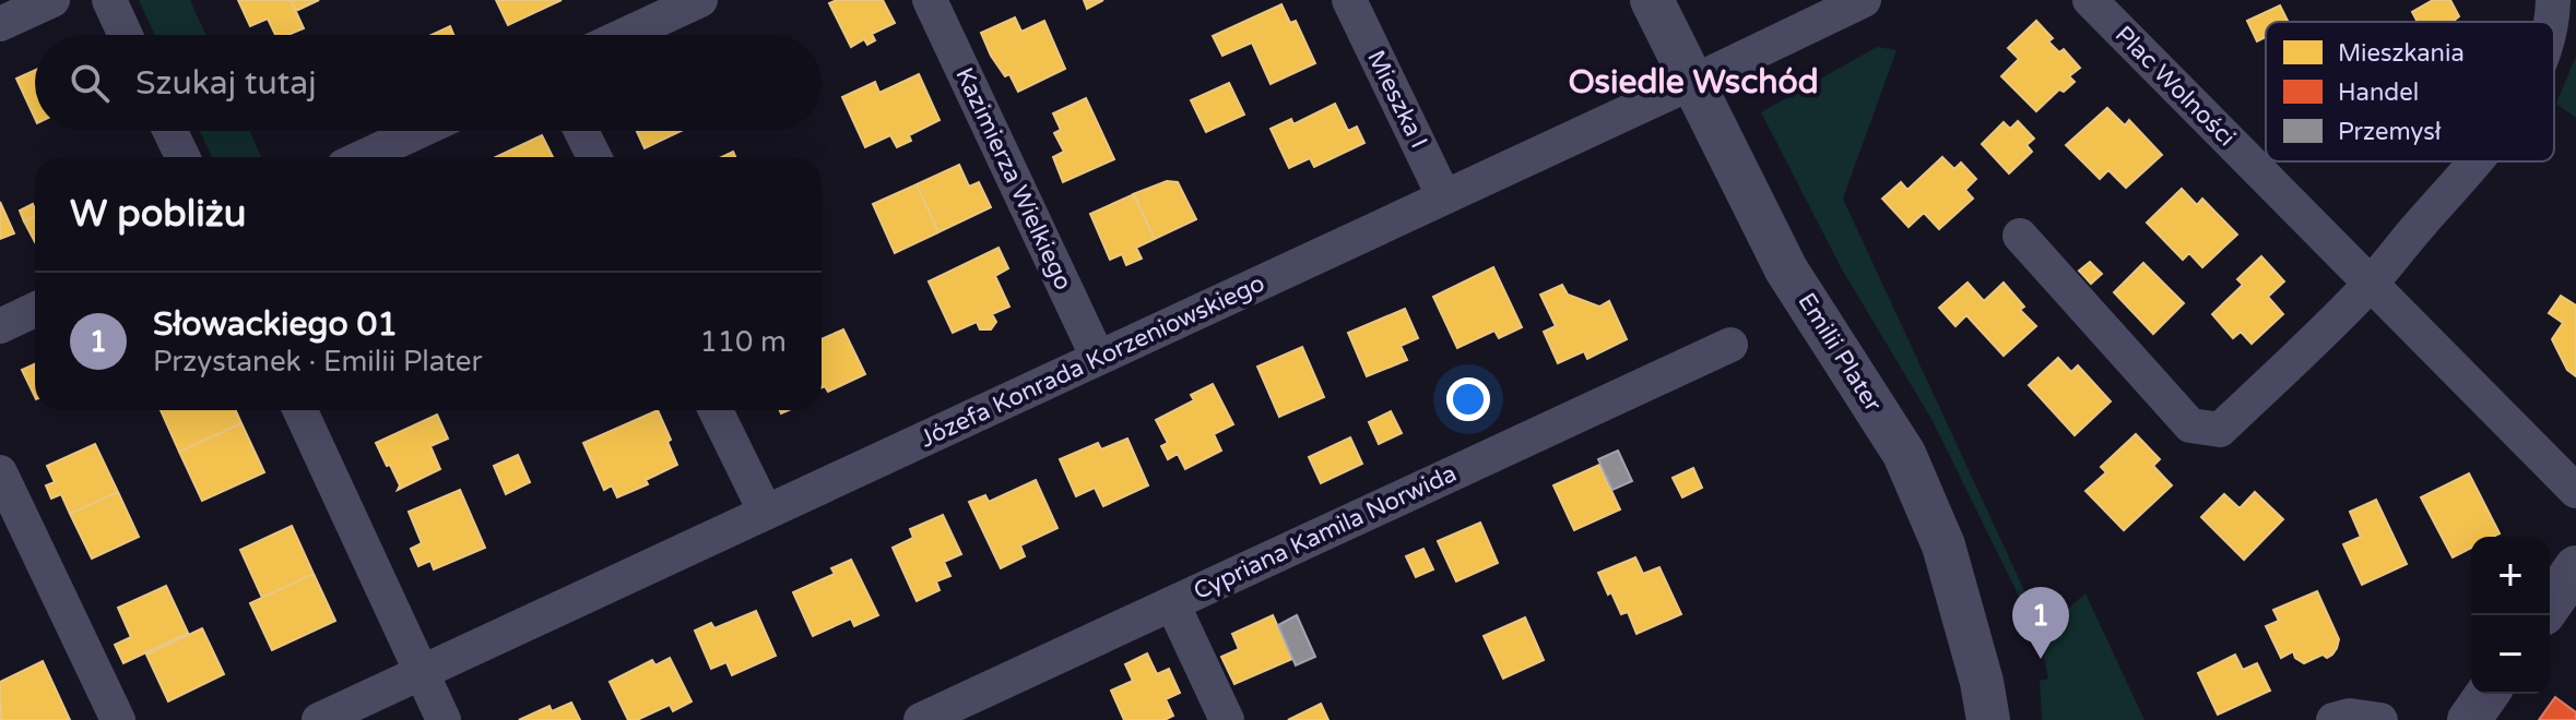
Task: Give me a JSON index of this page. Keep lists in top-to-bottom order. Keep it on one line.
{"streets":{"street":["Plac Wolności","Mieszka I","Kazimierza Wielkiego","Emilii Plater","Józefa Konrada Korzeniowskiego","Cypriana Kamila Norwida"]},"crossings":[["Mieszka I","Józefa Konrada Korzeniowskiego"],["Kazimierza Wielkiego","Józefa Konrada Korzeniowskiego"],["Emilii Plater","Józefa Konrada Korzeniowskiego"]],"districts":["Osiedle Wschód"],"legend":["Mieszkania","Handel","Przemysł"],"page":{"search":"Szukaj tutaj","heading":"W pobliżu","list":[{"mark":"1","name":"Słowackiego 01","note":"Przystanek · Emilii Plater","value":"110 m"}],"map_buttons":["+","−"],"pins":"1"}}
